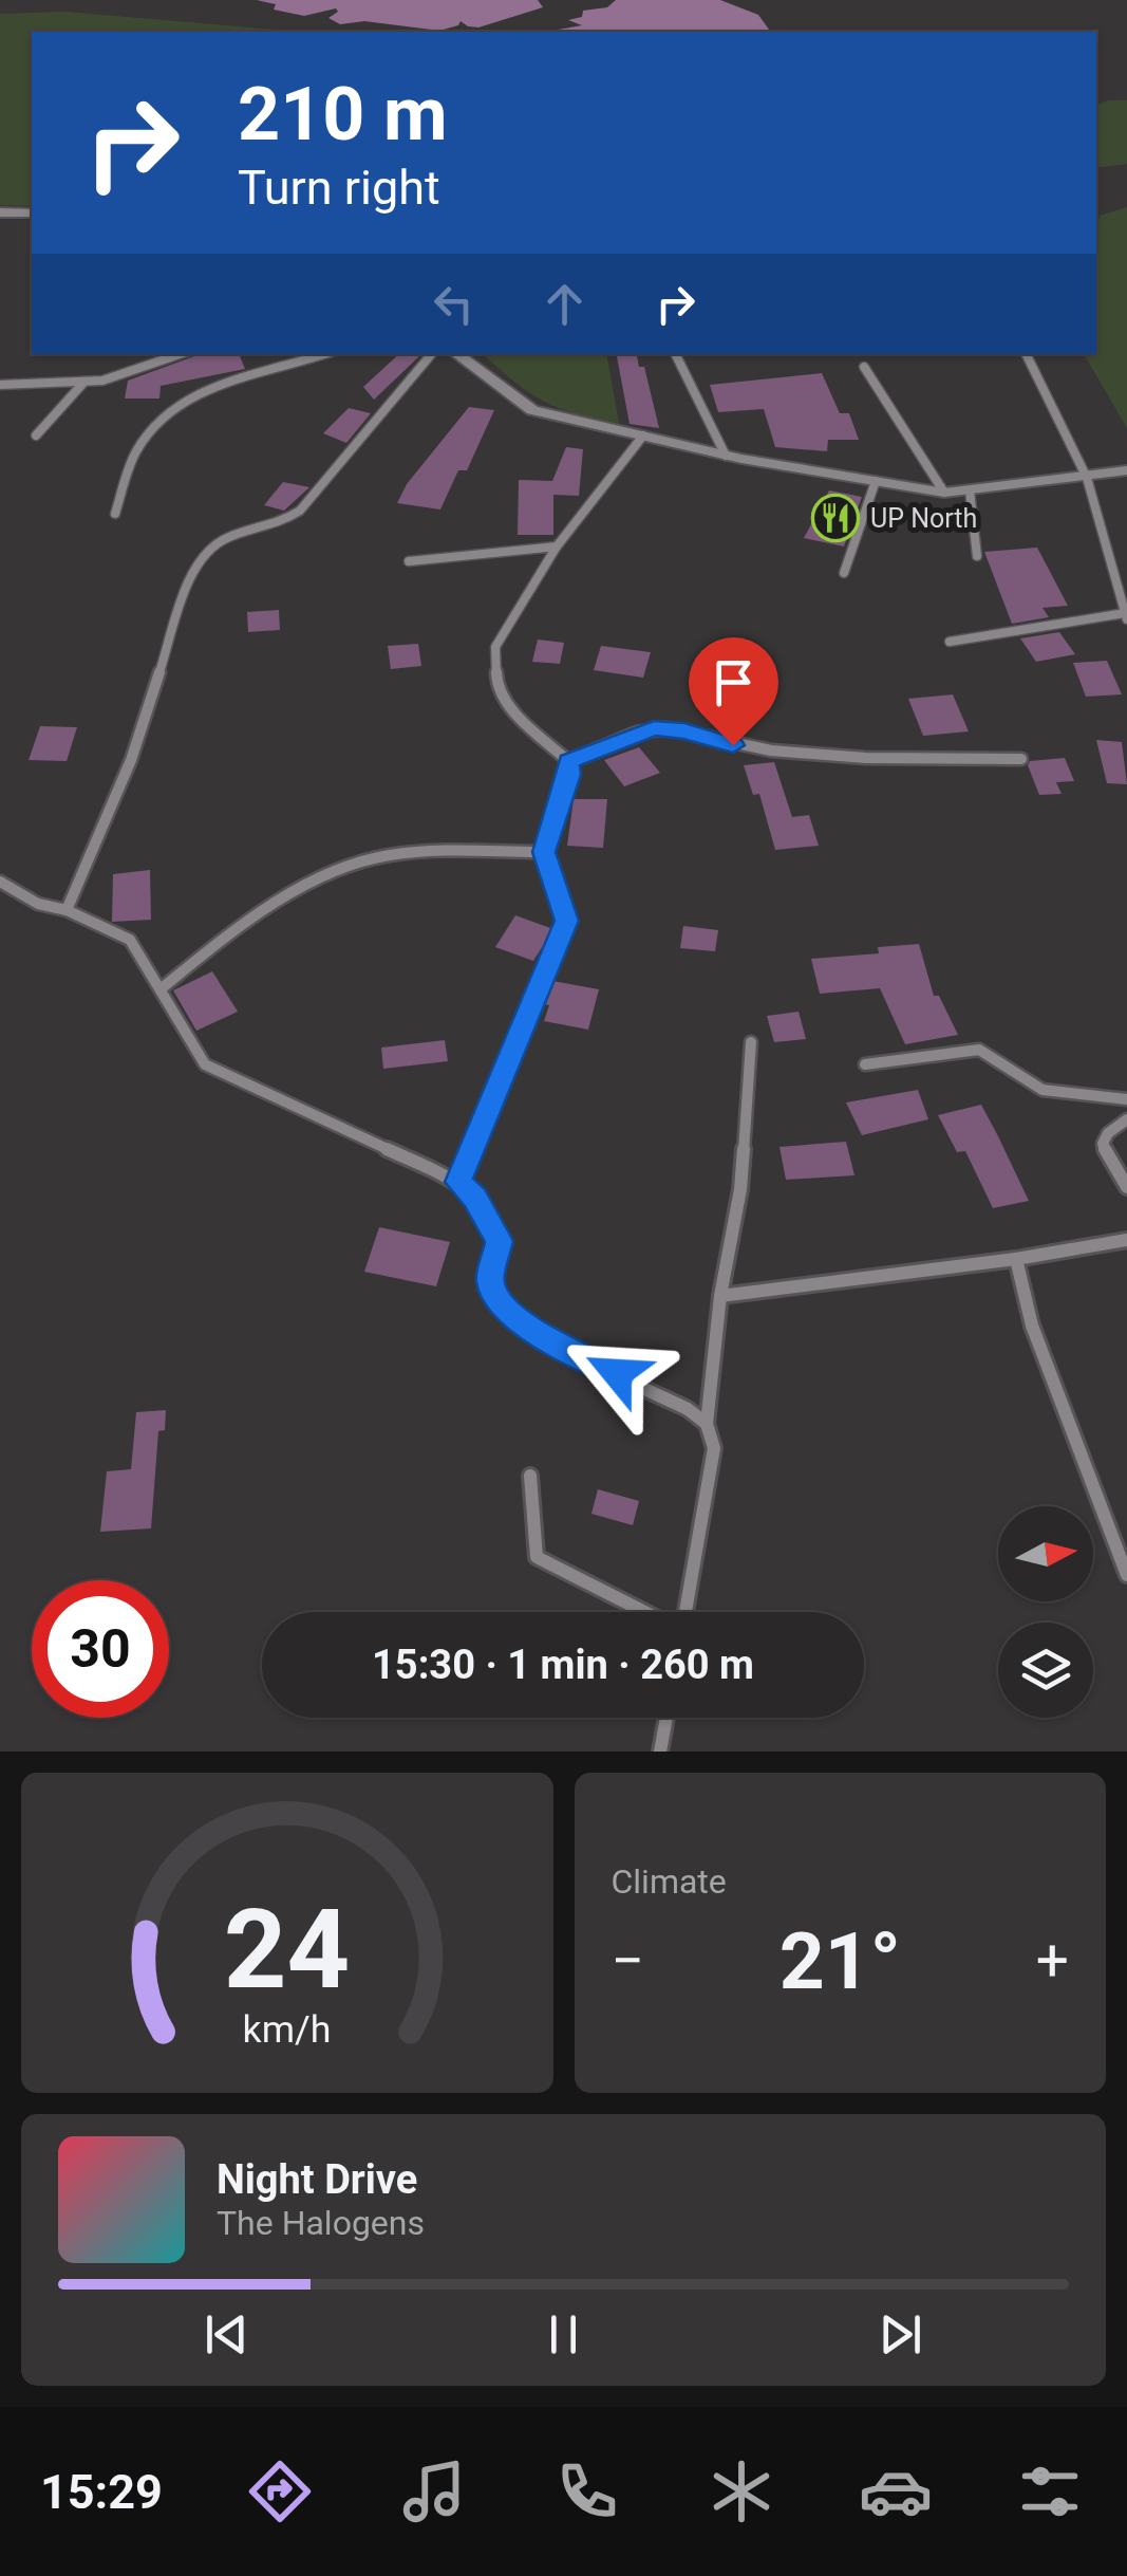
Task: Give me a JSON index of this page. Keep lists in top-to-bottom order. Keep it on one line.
{"places":{"restaurant":["UP North"]},"north":"right","page":{"turn":["210 m","Turn right"],"limit":"30","trip":"15:30 · 1 min · 260 m","tile":"Climate","heat":["−","21°","+"],"song":["Night Drive","The Halogens"],"tabs":"15:29","gauge":["24","km/h"]}}
